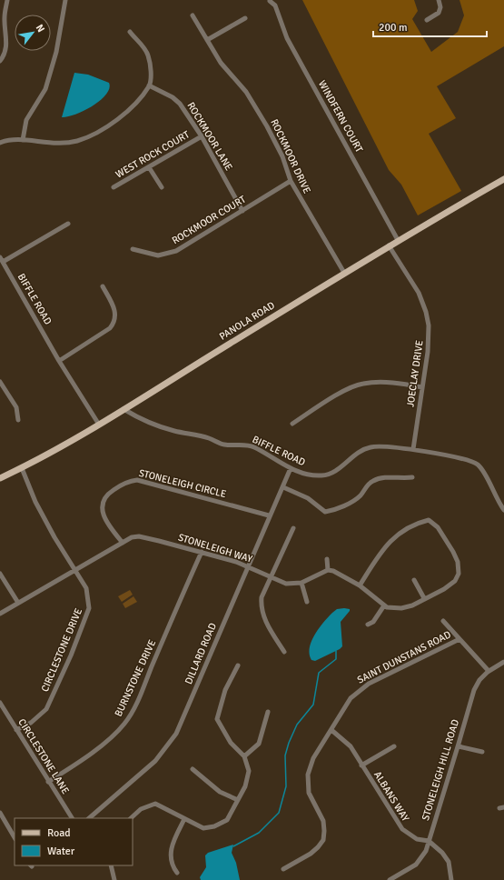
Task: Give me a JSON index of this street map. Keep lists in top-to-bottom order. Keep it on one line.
{"streets":{"main road":["PANOLA ROAD"],"street":["WINDFERN COURT","ROCKMOOR LANE","WEST ROCK COURT","ROCKMOOR DRIVE","ROCKMOOR COURT","BIFFLE ROAD","JOECLAY DRIVE","STONELEIGH CIRCLE","STONELEIGH WAY","CIRCLESTONE DRIVE","DILLARD ROAD","SAINT DUNSTANS ROAD","BURNSTONE DRIVE","CIRCLESTONE LANE","STONELEIGH HILL ROAD","ALBANS WAY"]},"crossings":[["WINDFERN COURT","PANOLA ROAD"],["ROCKMOOR LANE","WEST ROCK COURT"],["ROCKMOOR LANE","ROCKMOOR COURT"],["ROCKMOOR DRIVE","ROCKMOOR COURT"],["ROCKMOOR DRIVE","PANOLA ROAD"],["BIFFLE ROAD","PANOLA ROAD"],["BIFFLE ROAD","JOECLAY DRIVE"],["BIFFLE ROAD","DILLARD ROAD"],["PANOLA ROAD","JOECLAY DRIVE"],["PANOLA ROAD","CIRCLESTONE DRIVE"],["STONELEIGH CIRCLE","STONELEIGH WAY"],["STONELEIGH CIRCLE","DILLARD ROAD"],["STONELEIGH WAY","CIRCLESTONE DRIVE"],["STONELEIGH WAY","DILLARD ROAD"],["STONELEIGH WAY","BURNSTONE DRIVE"],["CIRCLESTONE DRIVE","CIRCLESTONE LANE"],["SAINT DUNSTANS ROAD","ALBANS WAY"],["BURNSTONE DRIVE","CIRCLESTONE LANE"],["STONELEIGH HILL ROAD","ALBANS WAY"]],"legend":["Road","Water"],"scale_bar":"200 m","north":"top right"}
